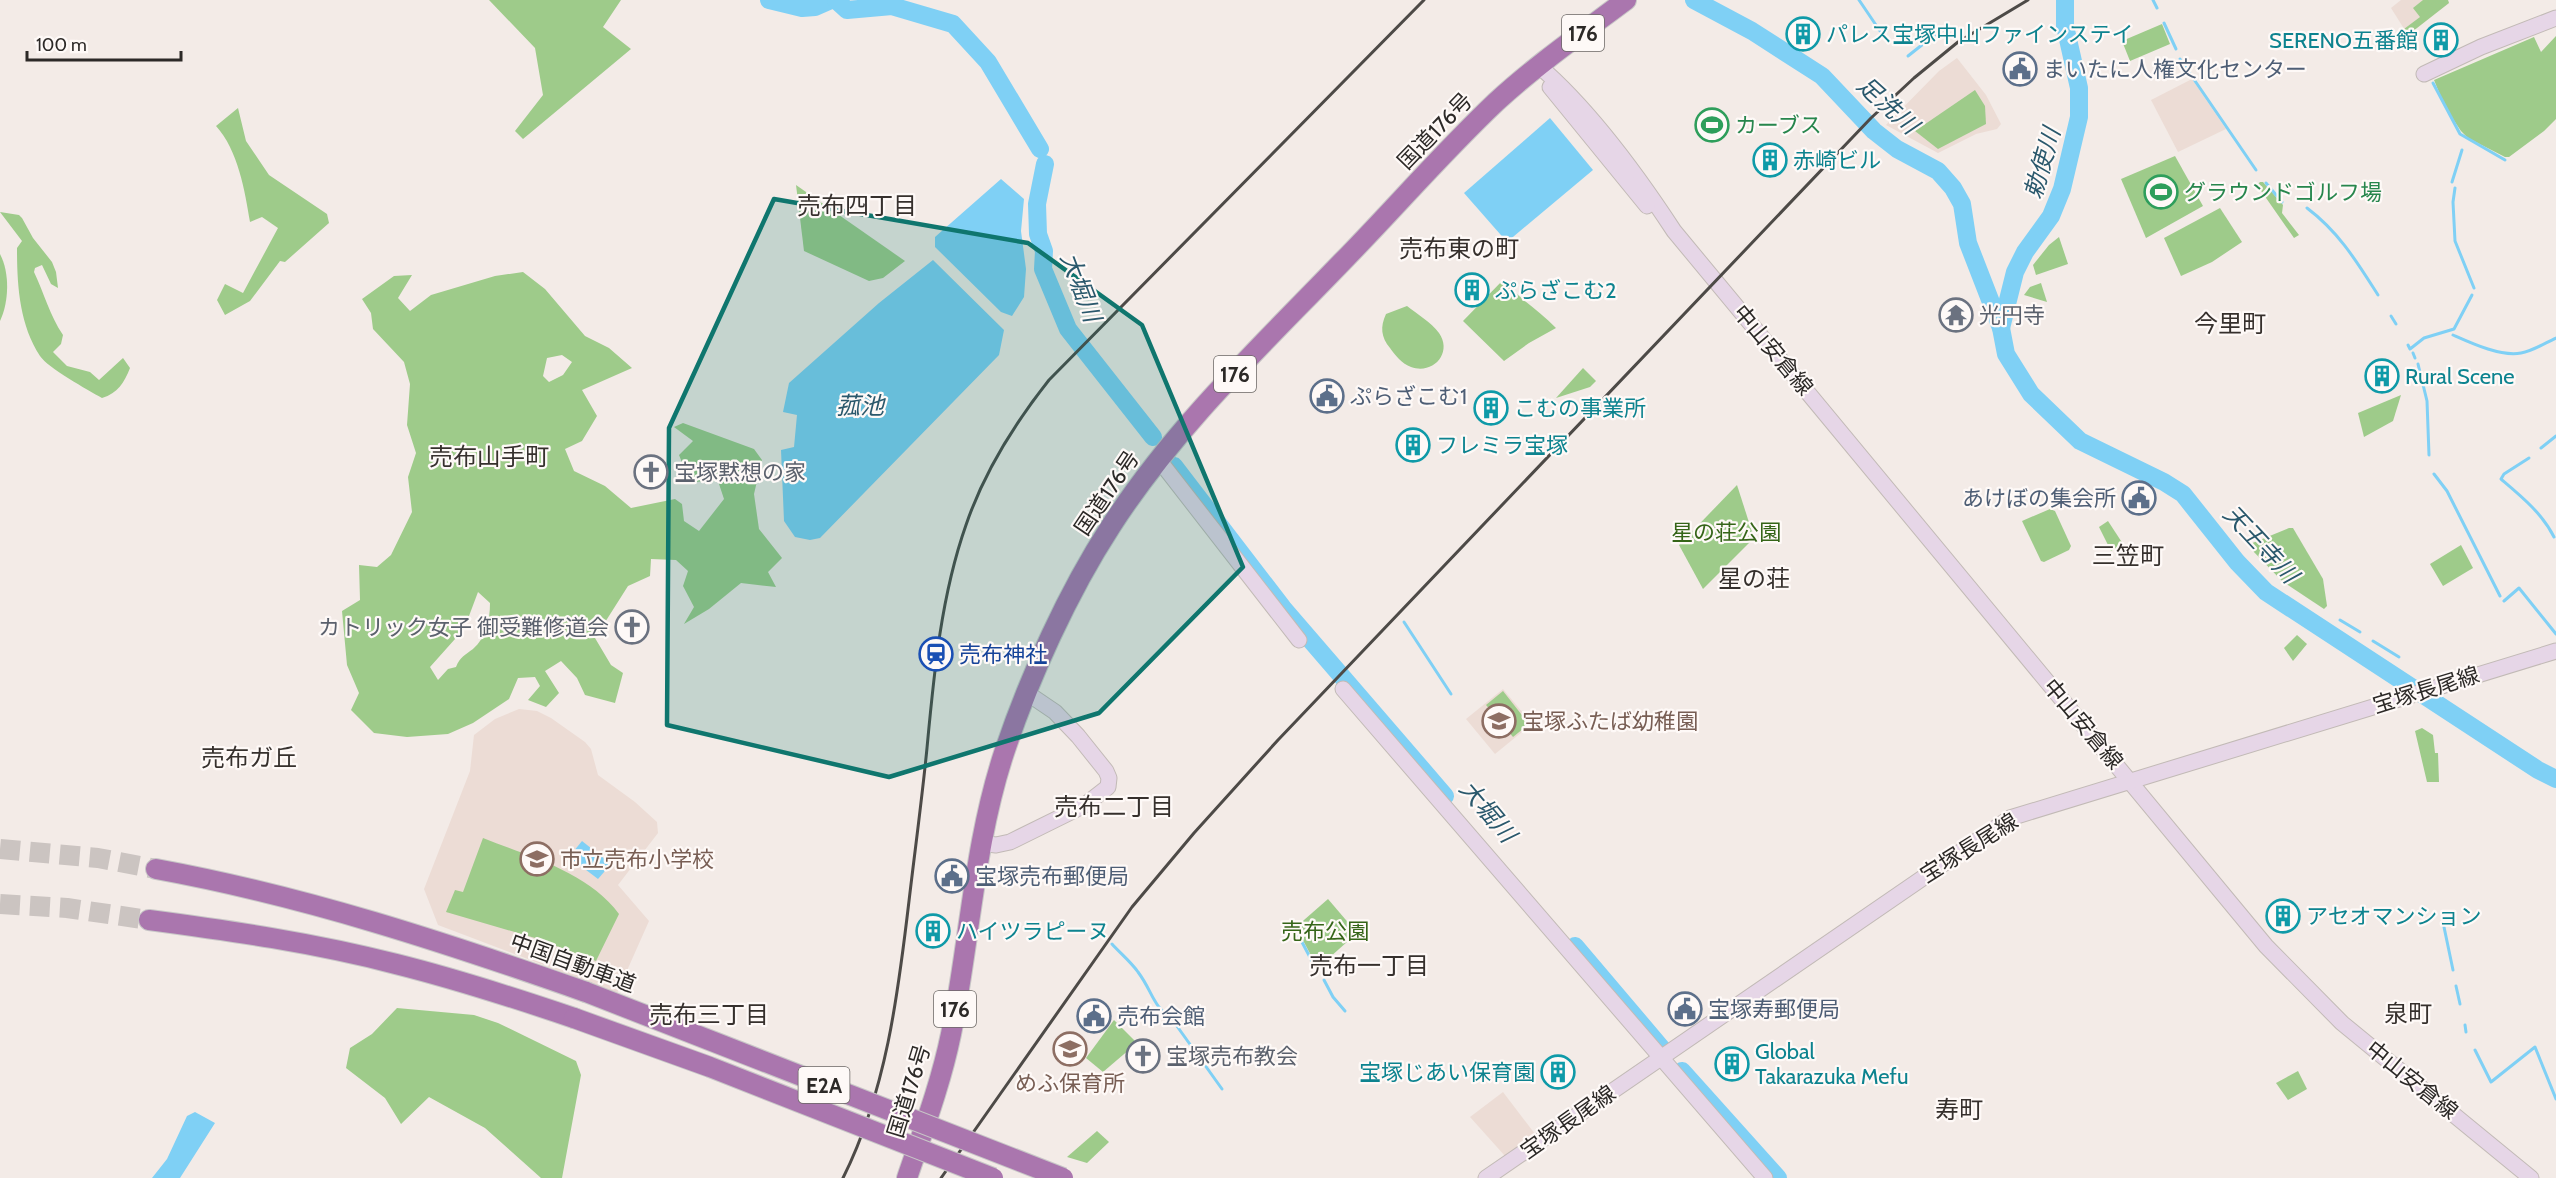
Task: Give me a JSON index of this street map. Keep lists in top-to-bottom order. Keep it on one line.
{"streets":{"highway":["176","国道176号","中国自動車道","E2A"],"street":["中山安倉線","宝塚長尾線"]},"crossings":[["国道176号","中山安倉線"],["中山安倉線","宝塚長尾線"]],"districts":["売布四丁目","売布東の町","今里町","売布山手町","三笠町","星の荘","売布ガ丘","売布二丁目","売布一丁目","泉町","売布三丁目","寿町"],"water":["足洗川","勅使川","大堀川","菰池","天王寺川"],"parks":["星の荘公園","売布公園"],"places":{"building":["パレス宝塚中山ファインステイ","SERENO五番館","赤崎ビル","ぷらざこむ2","Rural Scene","こむの事業所","フレミラ宝塚","アセオマンション","ハイツラピーヌ","Global Takarazuka Mefu","宝塚じあい保育園"],"public building":["まいたに人権文化センター","ぷらざこむ1","あけぼの集会所","宝塚売布郵便局","宝塚寿郵便局","売布会館"],"sports":["カーブス","グラウンドゴルフ場"],"temple":["光円寺"],"church":["宝塚黙想の家","カトリック女子 御受難修道会","宝塚売布教会"],"station":["売布神社"],"school or university":["宝塚ふたば幼稚園","市立売布小学校","めふ保育所"]},"scale_bar":"100 m"}
